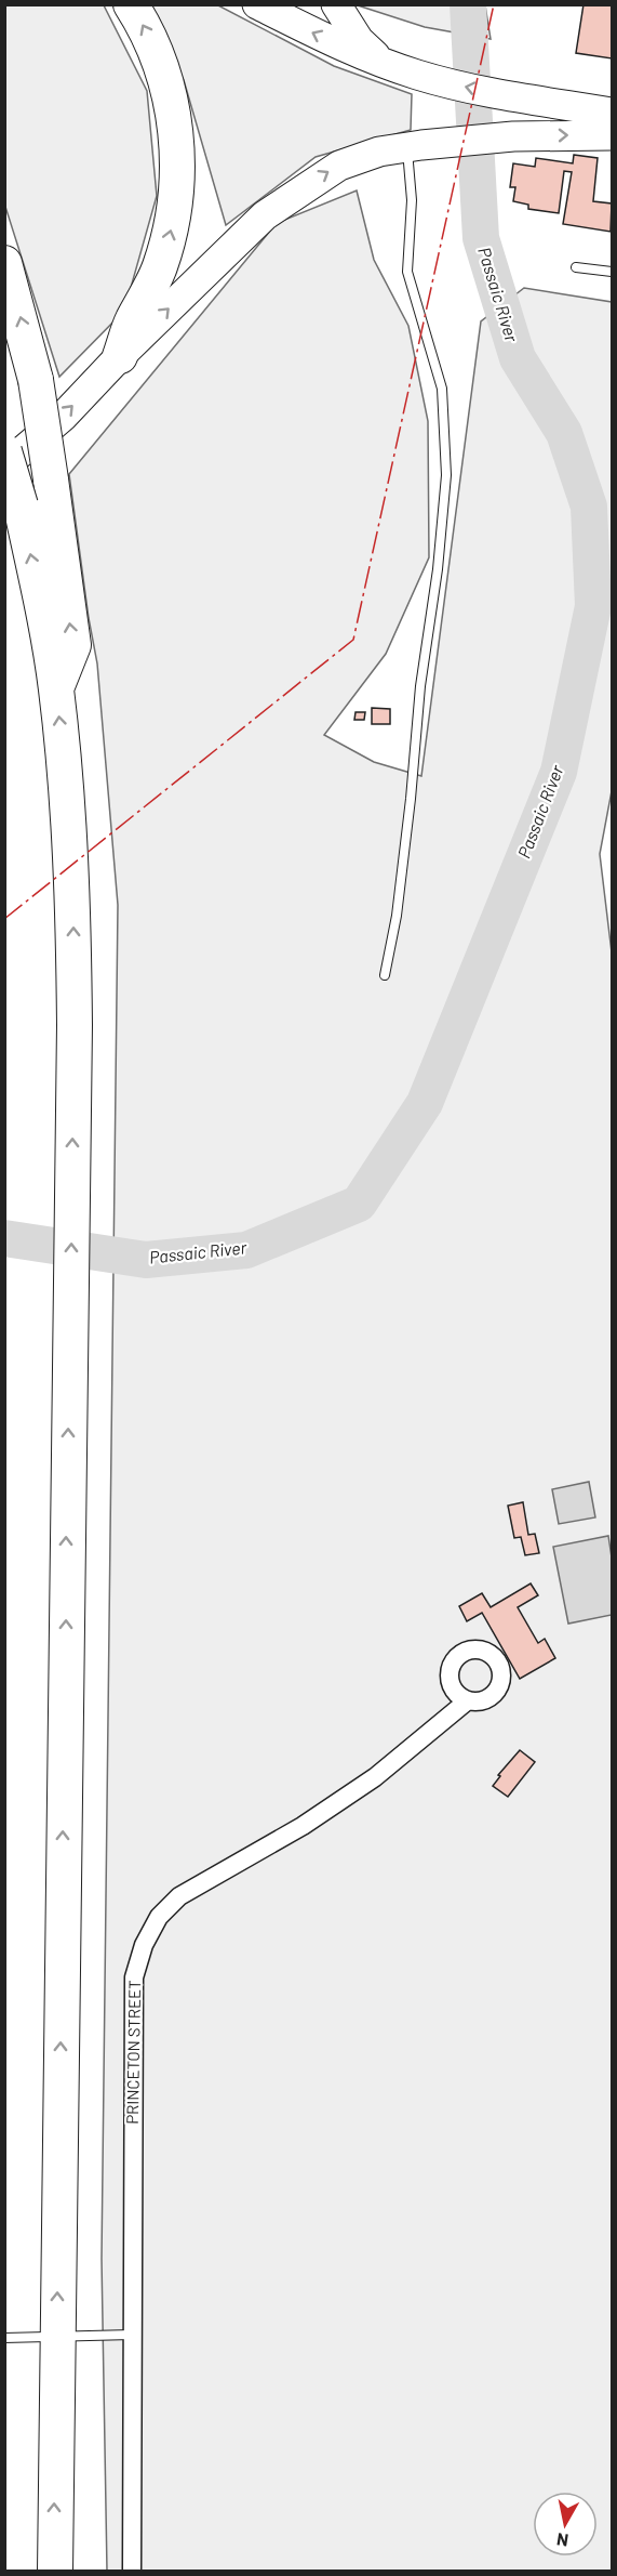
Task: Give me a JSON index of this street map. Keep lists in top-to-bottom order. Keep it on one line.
{"streets":{"street":["PRINCETON STREET"]},"water":["Passaic River"],"north":"bottom"}
